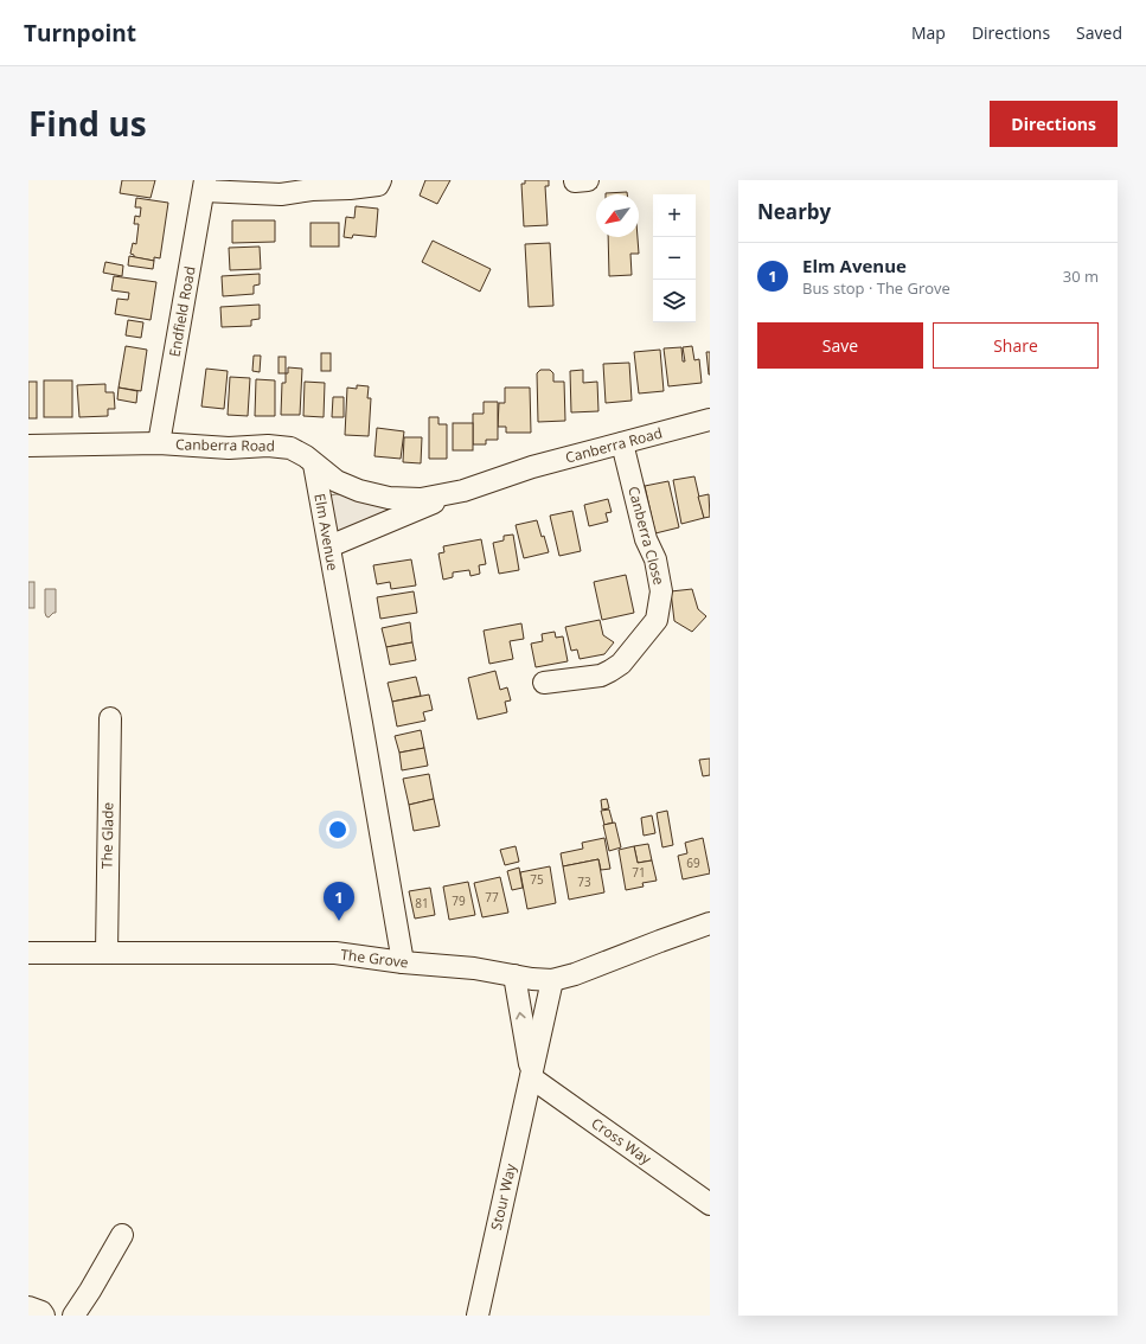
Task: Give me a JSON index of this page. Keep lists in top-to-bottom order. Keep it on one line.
{"streets":{"street":["Endfield Road","Canberra Road","Elm Avenue","Canberra Close","The Glade","The Grove","Cross Way","Stour Way"]},"crossings":[["Endfield Road","Canberra Road"],["Canberra Road","Elm Avenue"],["Canberra Road","Canberra Close"],["Elm Avenue","The Grove"],["The Glade","The Grove"],["The Grove","Stour Way"],["Cross Way","Stour Way"]],"house_numbers":["69","71","75","73","77","79","81"],"north":"bottom left","page":{"header":"Turnpoint","nav":["Map","Directions","Saved"],"title":"Find us","buttons":["Directions",["Save","Share"]],"heading":"Nearby","map_buttons":["+","−"],"list":[{"mark":"1","name":"Elm Avenue","note":"Bus stop · The Grove","value":"30 m"}],"pins":"1"}}
